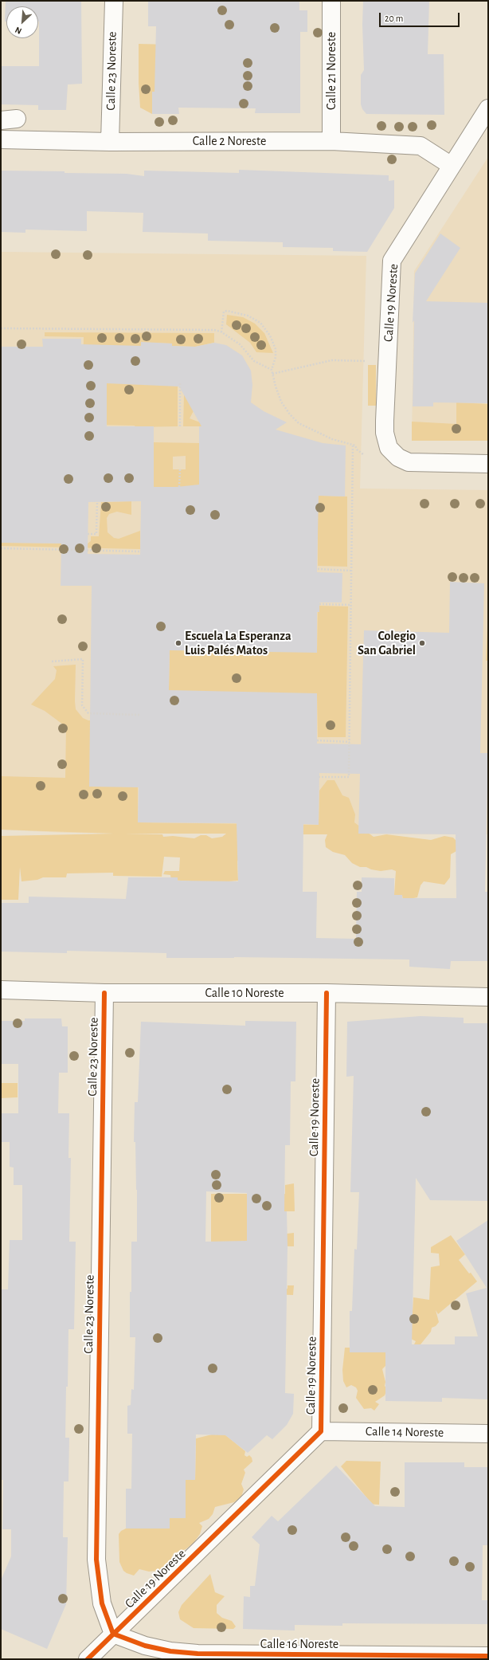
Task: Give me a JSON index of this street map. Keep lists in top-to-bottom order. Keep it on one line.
{"streets":{"street":["Calle 23 Noreste","Calle 21 Noreste","Calle 2 Noreste","Calle 19 Noreste","Calle 10 Noreste","Calle 14 Noreste","Calle 16 Noreste"]},"crossings":[["Calle 23 Noreste","Calle 2 Noreste"],["Calle 23 Noreste","Calle 19 Noreste"],["Calle 23 Noreste","Calle 10 Noreste"],["Calle 23 Noreste","Calle 16 Noreste"],["Calle 21 Noreste","Calle 2 Noreste"],["Calle 2 Noreste","Calle 19 Noreste"],["Calle 19 Noreste","Calle 10 Noreste"],["Calle 19 Noreste","Calle 14 Noreste"],["Calle 19 Noreste","Calle 16 Noreste"]],"places":["Escuela La Esperanza Luis Palés Matos","Colegio San Gabriel"],"scale_bar":"20 m","north":"bottom left"}
